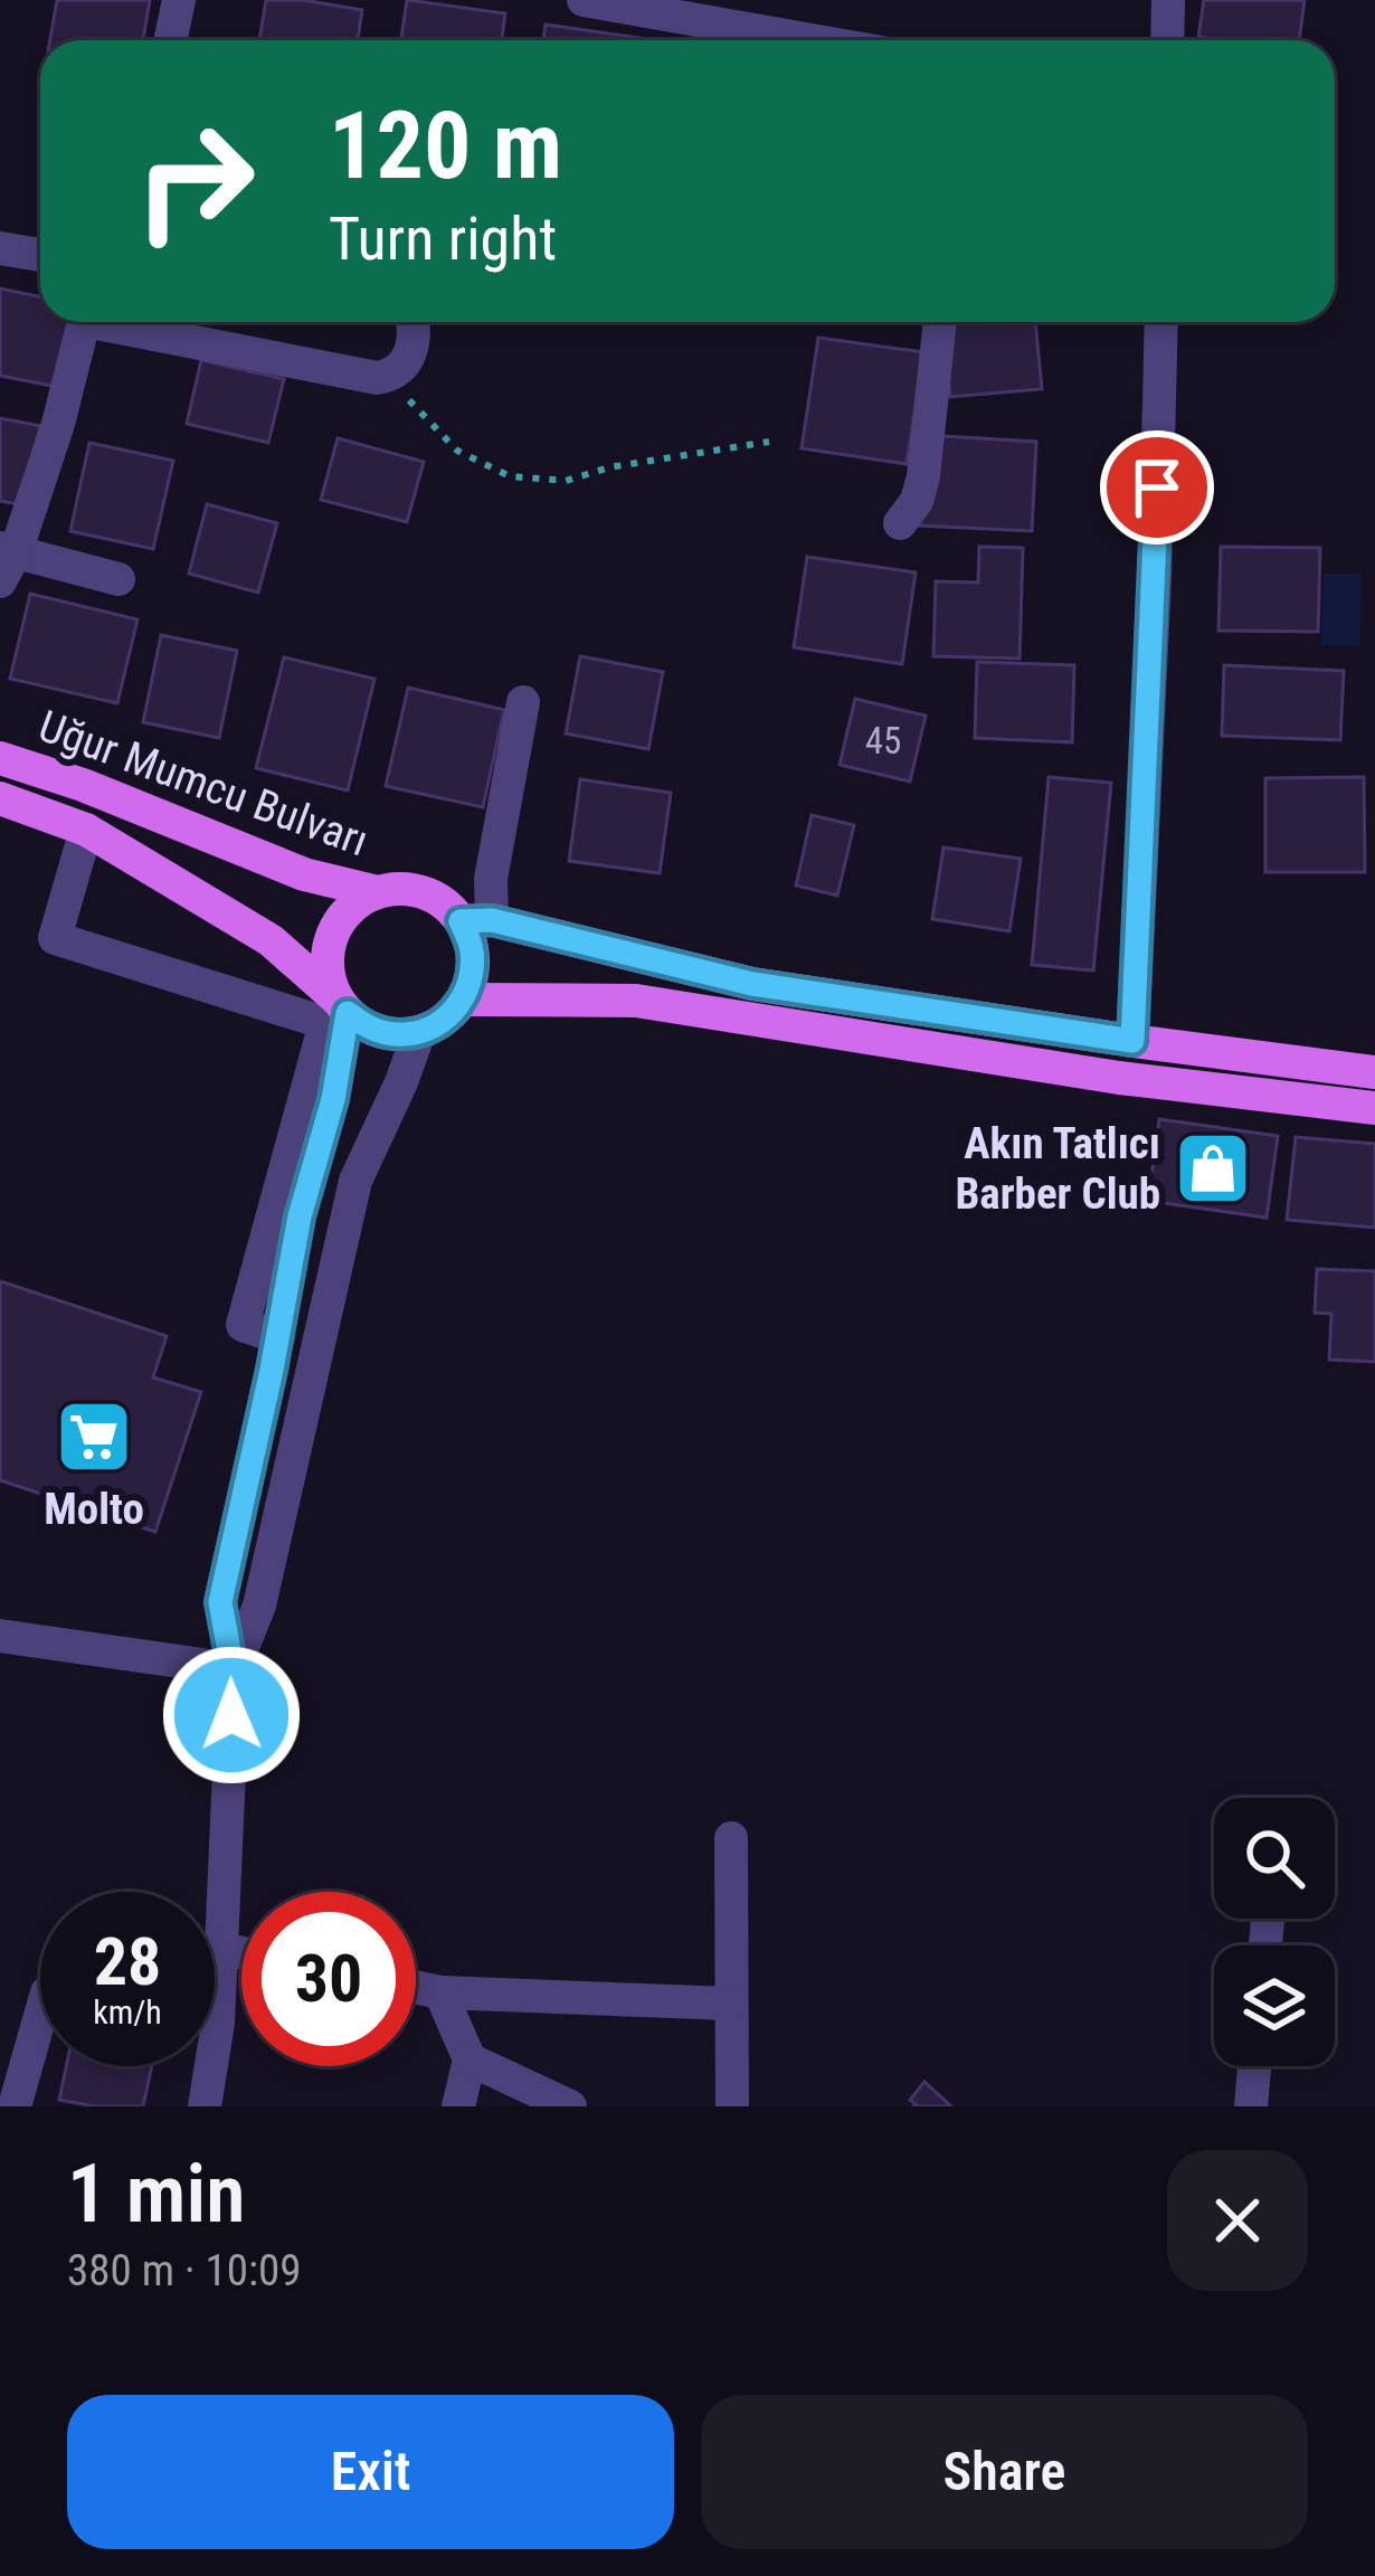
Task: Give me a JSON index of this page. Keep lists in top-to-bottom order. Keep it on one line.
{"streets":{"main road":["Uğur Mumcu Bulvarı"]},"places":{"shop":["Akın Tatlıcı Barber Club"],"supermarket":["Molto"]},"house_numbers":["45"],"page":{"turn":["120 m","Turn right"],"speed":"28 km/h","limit":"30","heading":["1 min","380 m · 10:09"],"buttons":["Exit","Share"]}}
